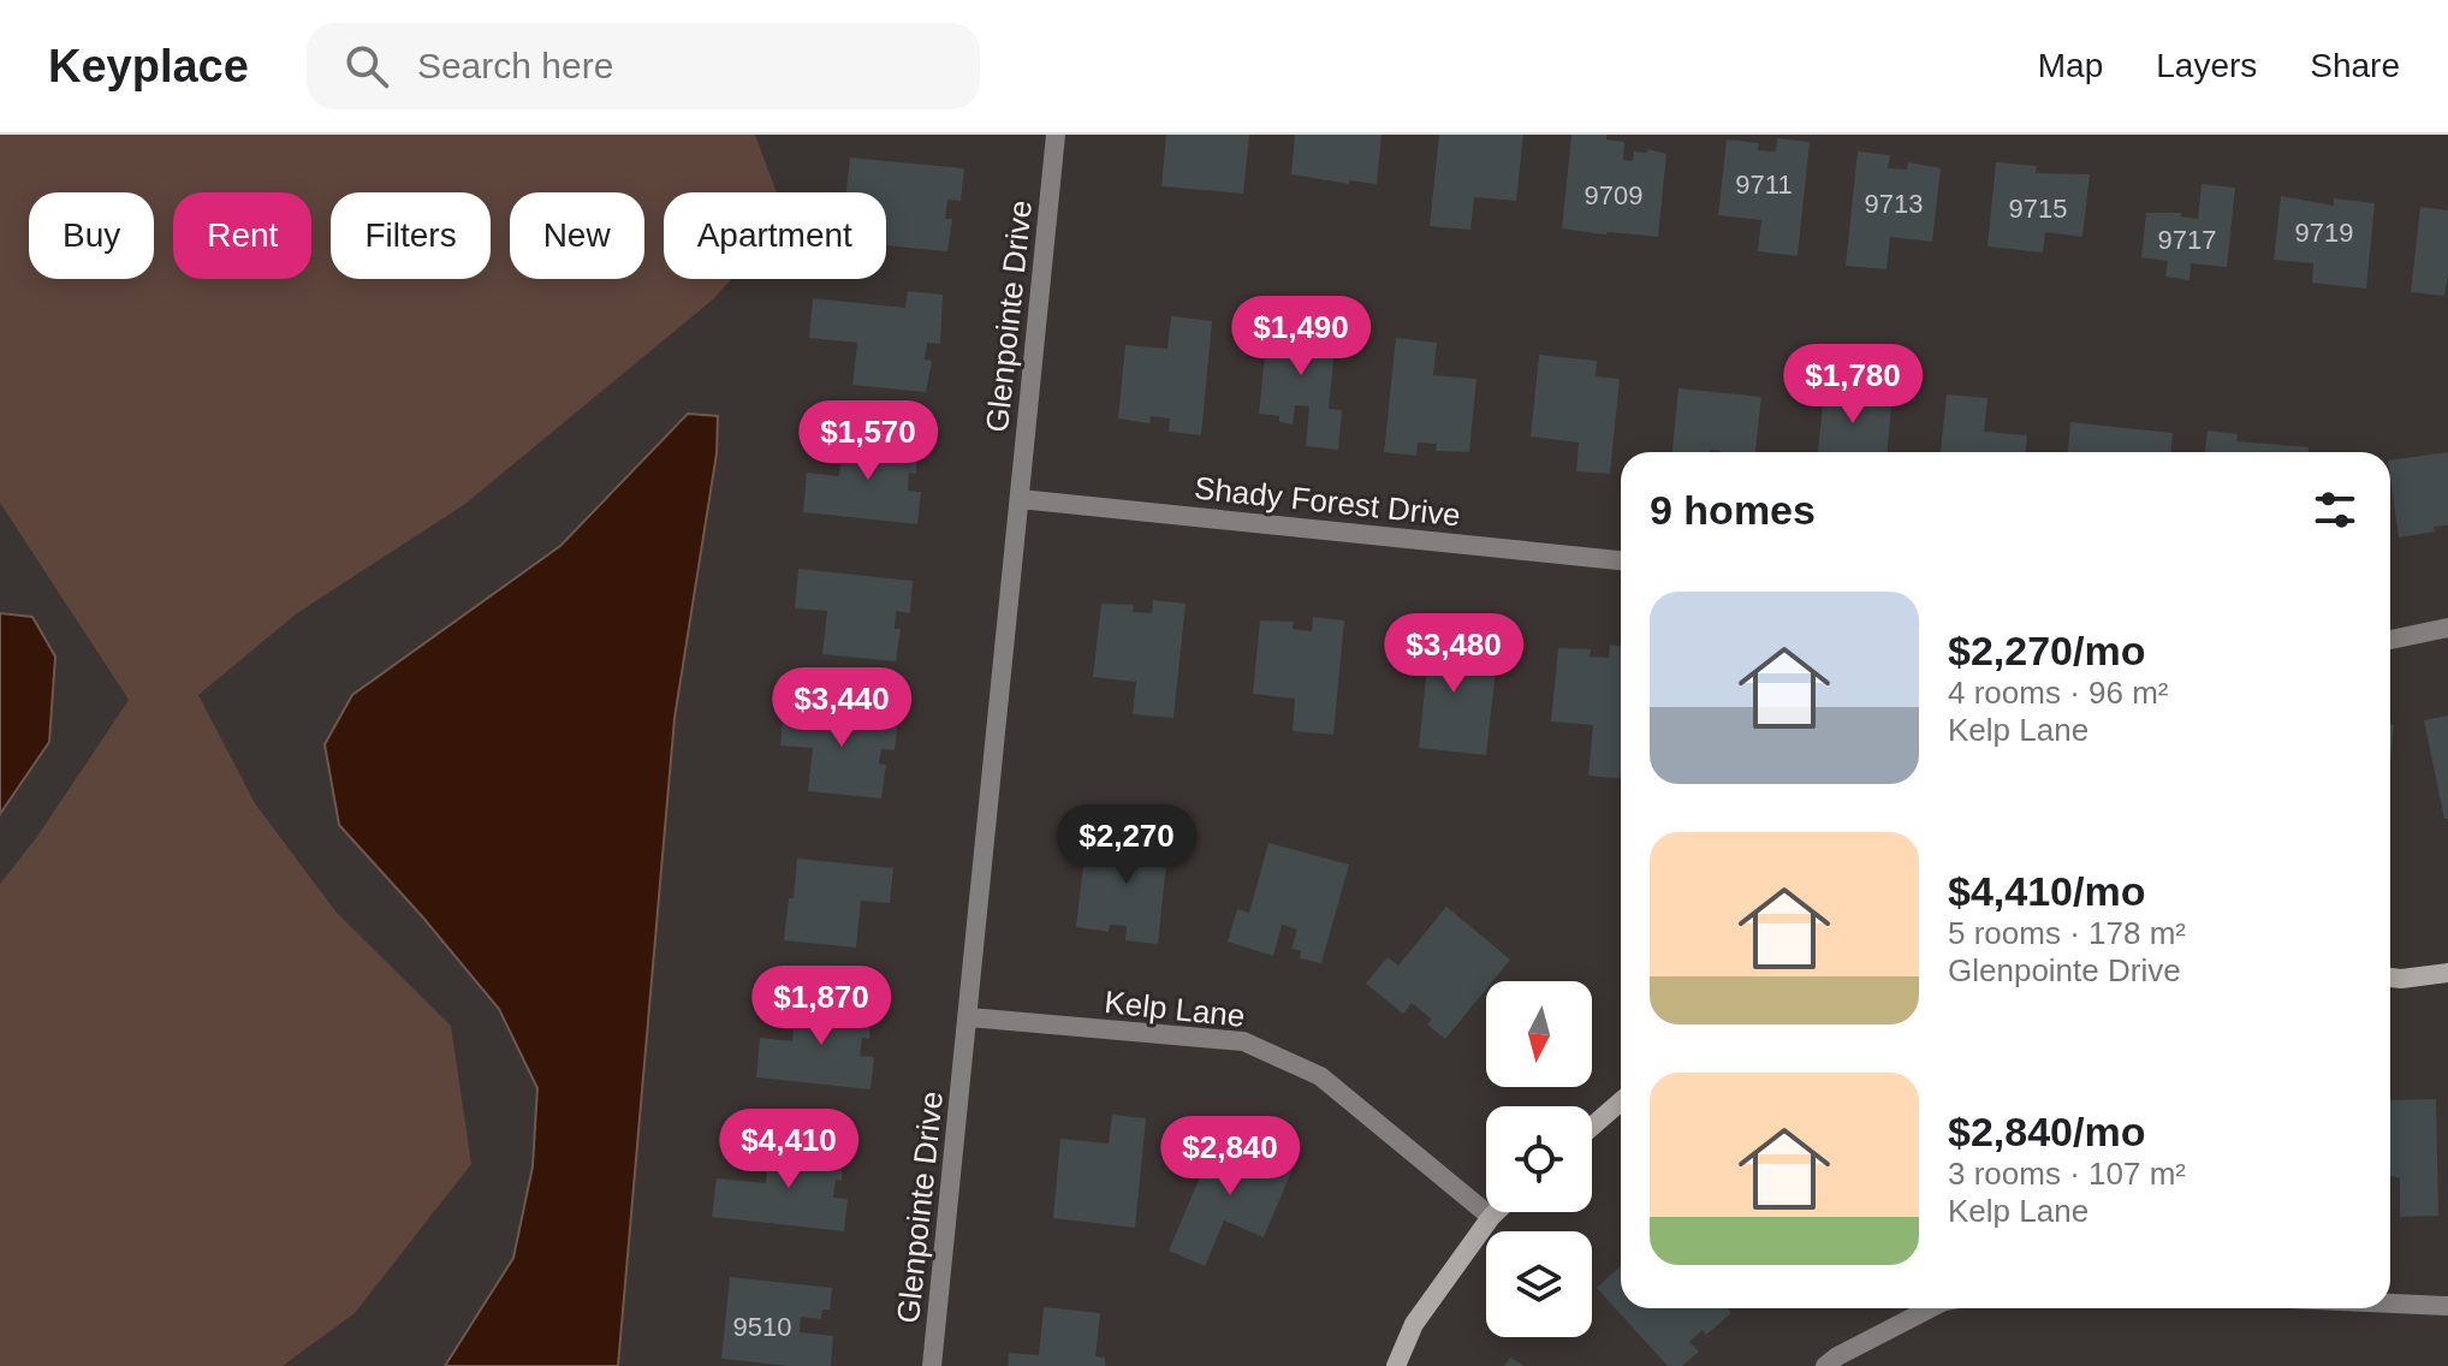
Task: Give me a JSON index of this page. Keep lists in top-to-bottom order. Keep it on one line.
{"streets":{"street":["Glenpointe Drive","Shady Forest Drive","Kelp Lane"]},"crossings":[["Glenpointe Drive","Shady Forest Drive"],["Glenpointe Drive","Kelp Lane"]],"house_numbers":["9711","9709","9713","9715","9719","9717","9510"],"north":"bottom","page":{"header":"Keyplace","search":"Search here","nav":["Map","Layers","Share"],"chip":["Buy","Rent","Filters","New","Apartment"],"price":["$1,490","$1,780","$1,570","$3,480","$3,440","$2,270","$1,870","$4,410","$2,840"],"heading":"9 homes","list":[{"name":"$2,270/mo","note":"4 rooms · 96 m² · Kelp Lane"},{"name":"$4,410/mo","note":"5 rooms · 178 m² · Glenpointe Drive"},{"name":"$2,840/mo","note":"3 rooms · 107 m² · Kelp Lane"}]}}
